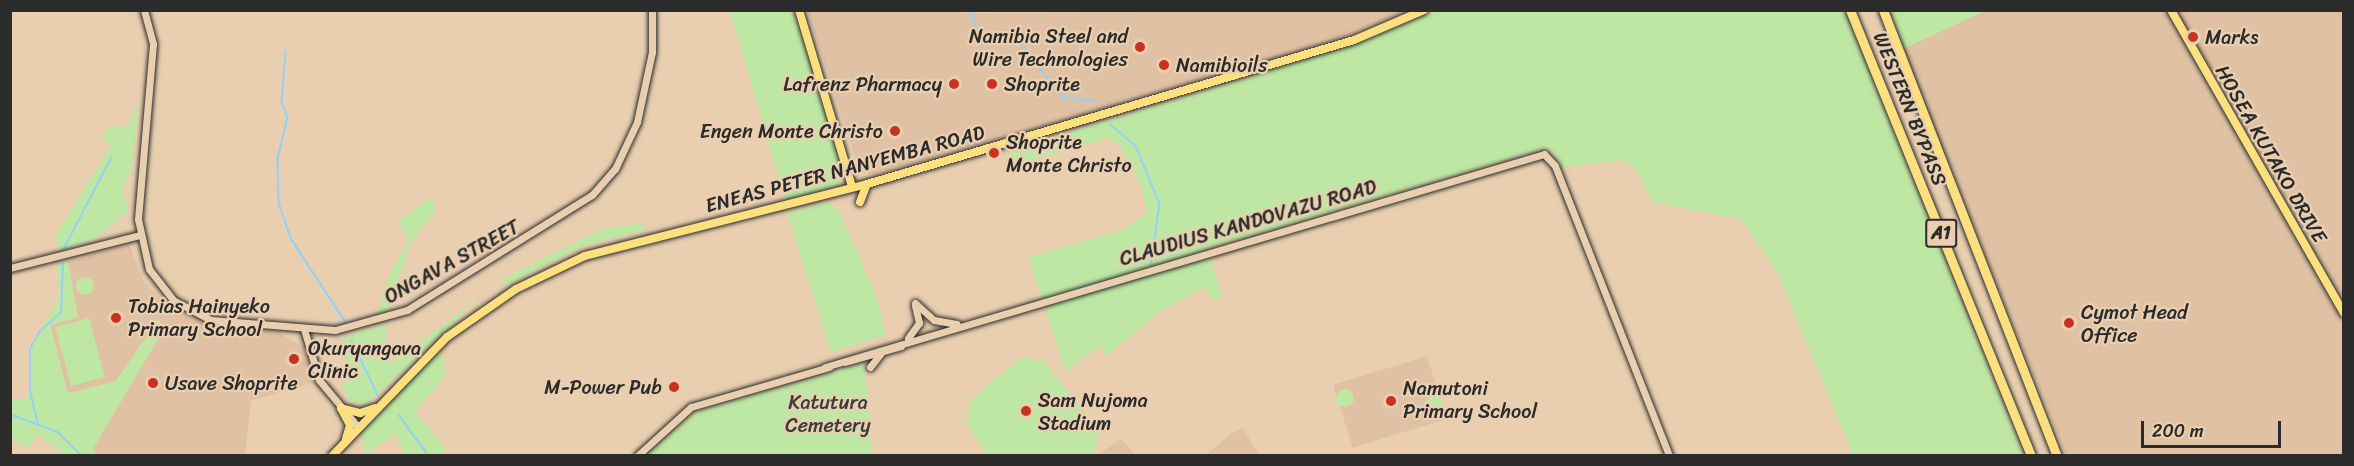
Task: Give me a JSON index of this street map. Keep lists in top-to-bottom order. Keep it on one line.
{"streets":{"highway":["WESTERN BYPASS","A1"],"main road":["HOSEA KUTAKO DRIVE","ENEAS PETER NANYEMBA ROAD"],"street":["CLAUDIUS KANDOVAZU ROAD","ONGAVA STREET"]},"parks":["Katutura Cemetery"],"places":["Marks","Namibia Steel and Wire Technologies","Namibioils","Lafrenz Pharmacy","Shoprite","Engen Monte Christo","Shoprite Monte Christo","Tobias Hainyeko Primary School","Cymot Head Office","Okuryangava Clinic","Usave Shoprite","M-Power Pub","Namutoni Primary School","Sam Nujoma Stadium"],"scale_bar":"200 m"}
